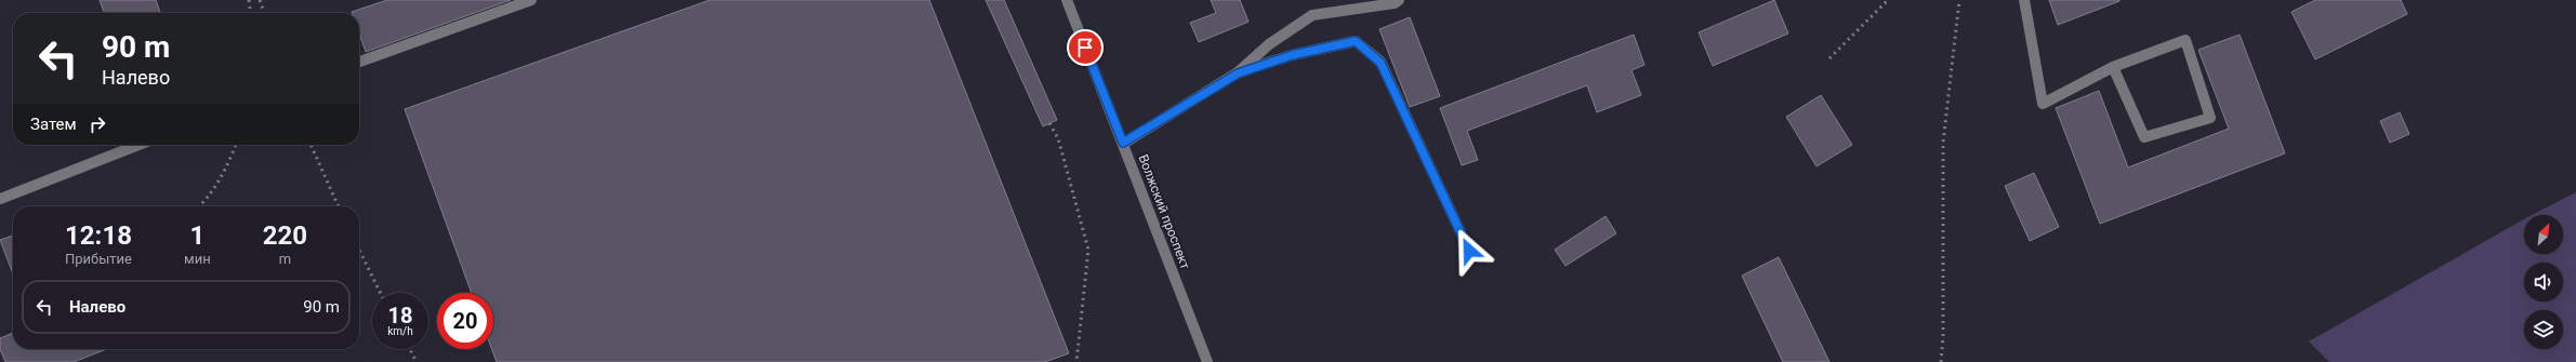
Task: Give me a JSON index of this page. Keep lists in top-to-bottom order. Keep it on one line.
{"streets":{"street":["Волжский проспект"]},"north":"top right","page":{"turn":["90 m","Налево"],"then":"Затем","eta":["12:18","Прибытие","1","мин","220","m"],"list":[{"name":"Налево","value":"90 m"}],"speed":"18 km/h","limit":"20"}}
